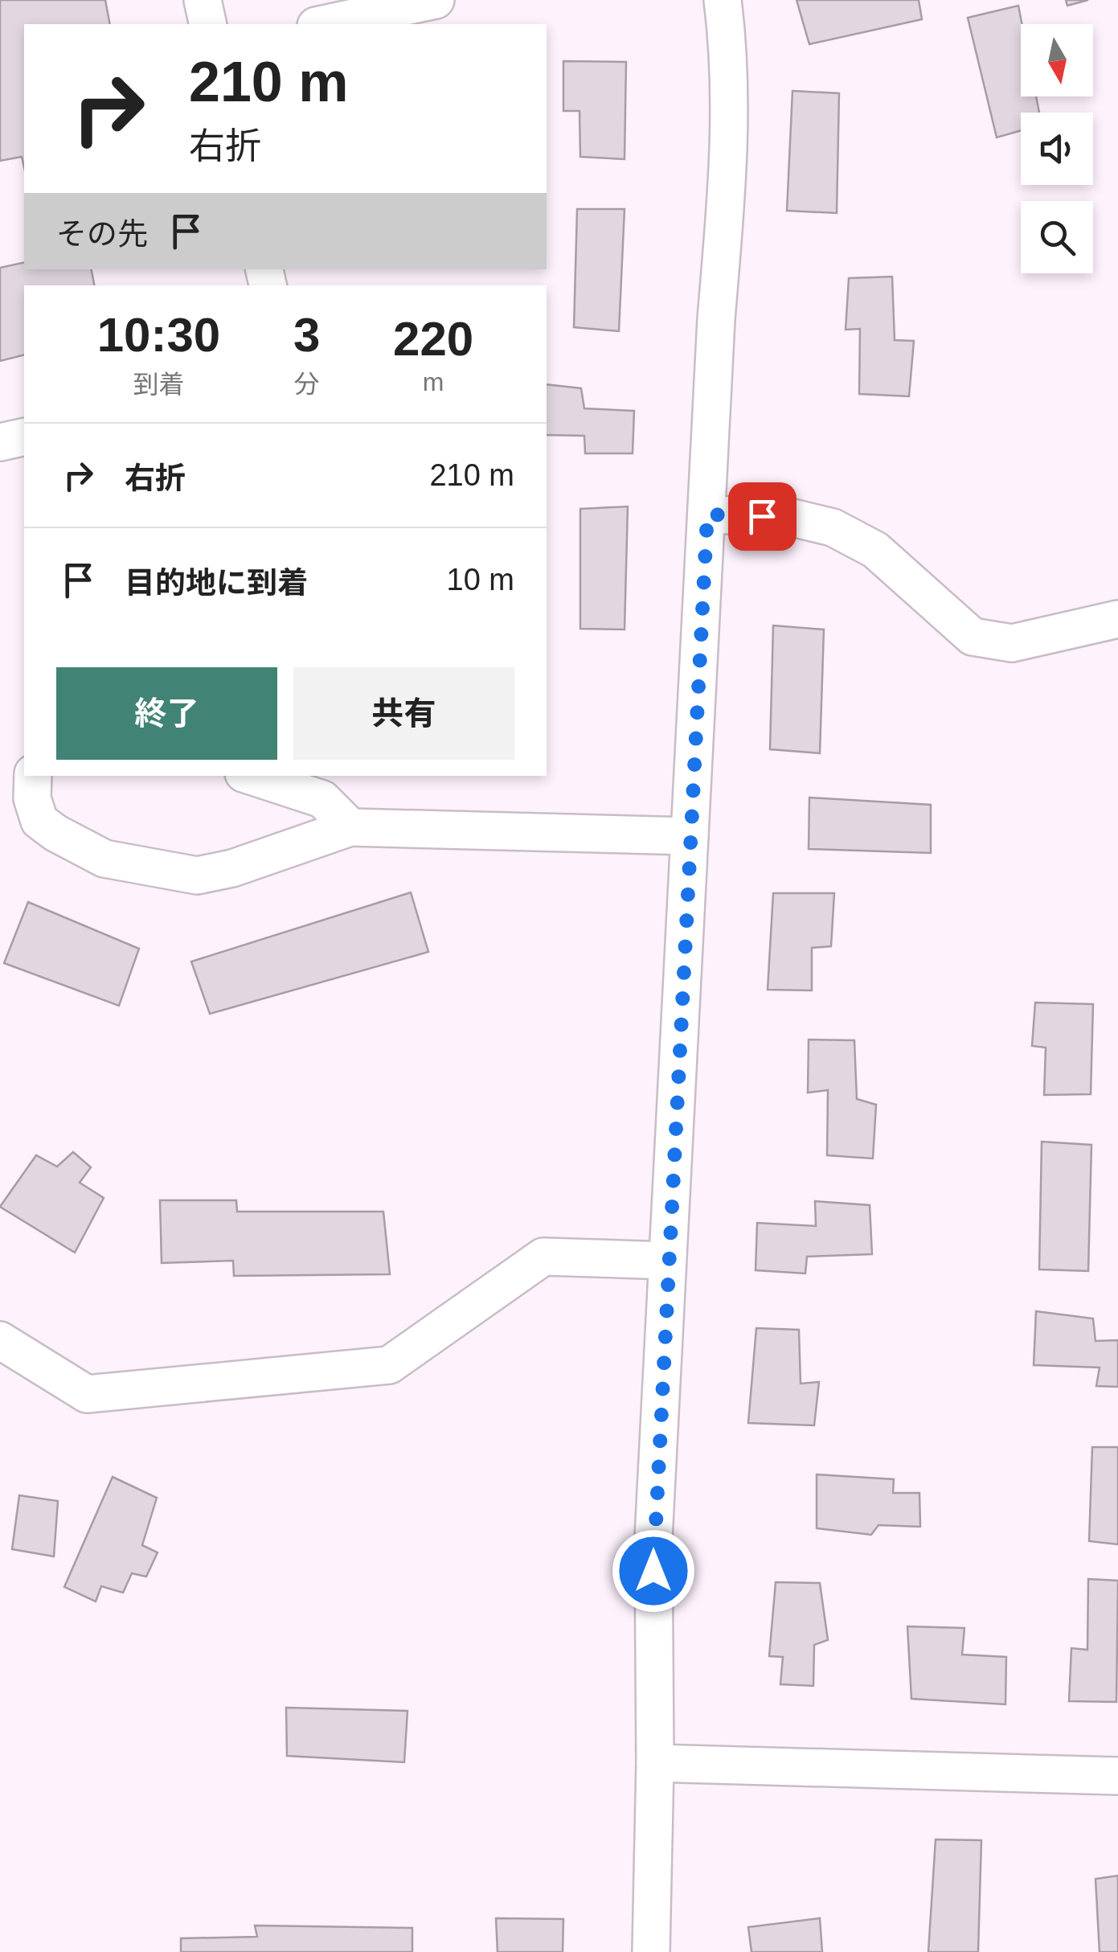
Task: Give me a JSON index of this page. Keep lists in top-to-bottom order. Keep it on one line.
{"north":"bottom","page":{"turn":["210 m","右折"],"then":"その先","eta":["10:30","到着","3","分","220","m"],"list":[{"name":"右折","value":"210 m"},{"name":"目的地に到着","value":"10 m"}],"buttons":["終了","共有"]}}
